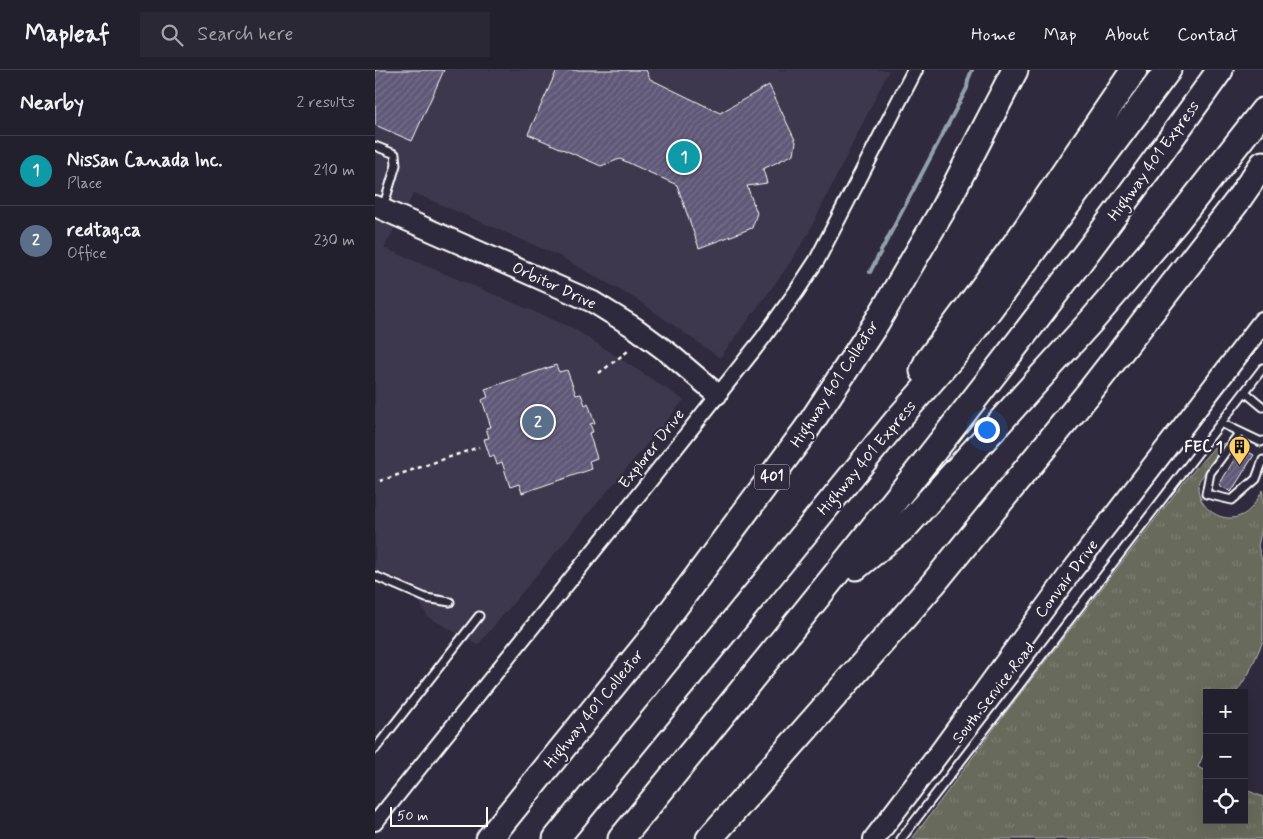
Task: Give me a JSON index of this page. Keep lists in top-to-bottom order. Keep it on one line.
{"streets":{"highway":["Highway 401 Express","Highway 401 Collector","401"],"street":["Orbitor Drive","Explorer Drive","Convair Drive"],"lane":["South Service Road"]},"crossings":[["Orbitor Drive","Explorer Drive"]],"places":{"building":["FEC 1"]},"scale_bar":"50 m","page":{"header":"Mapleaf","search":"Search here","nav":["Home","Map","About","Contact"],"heading":["Nearby","2 results"],"list":[{"mark":"1","name":"Nissan Canada Inc.","note":"Place","value":"210 m"},{"mark":"2","name":"redtag.ca","note":"Office","value":"230 m"}],"pins":["1","2"],"map_buttons":["+","−"],"scale":"50 m"}}
